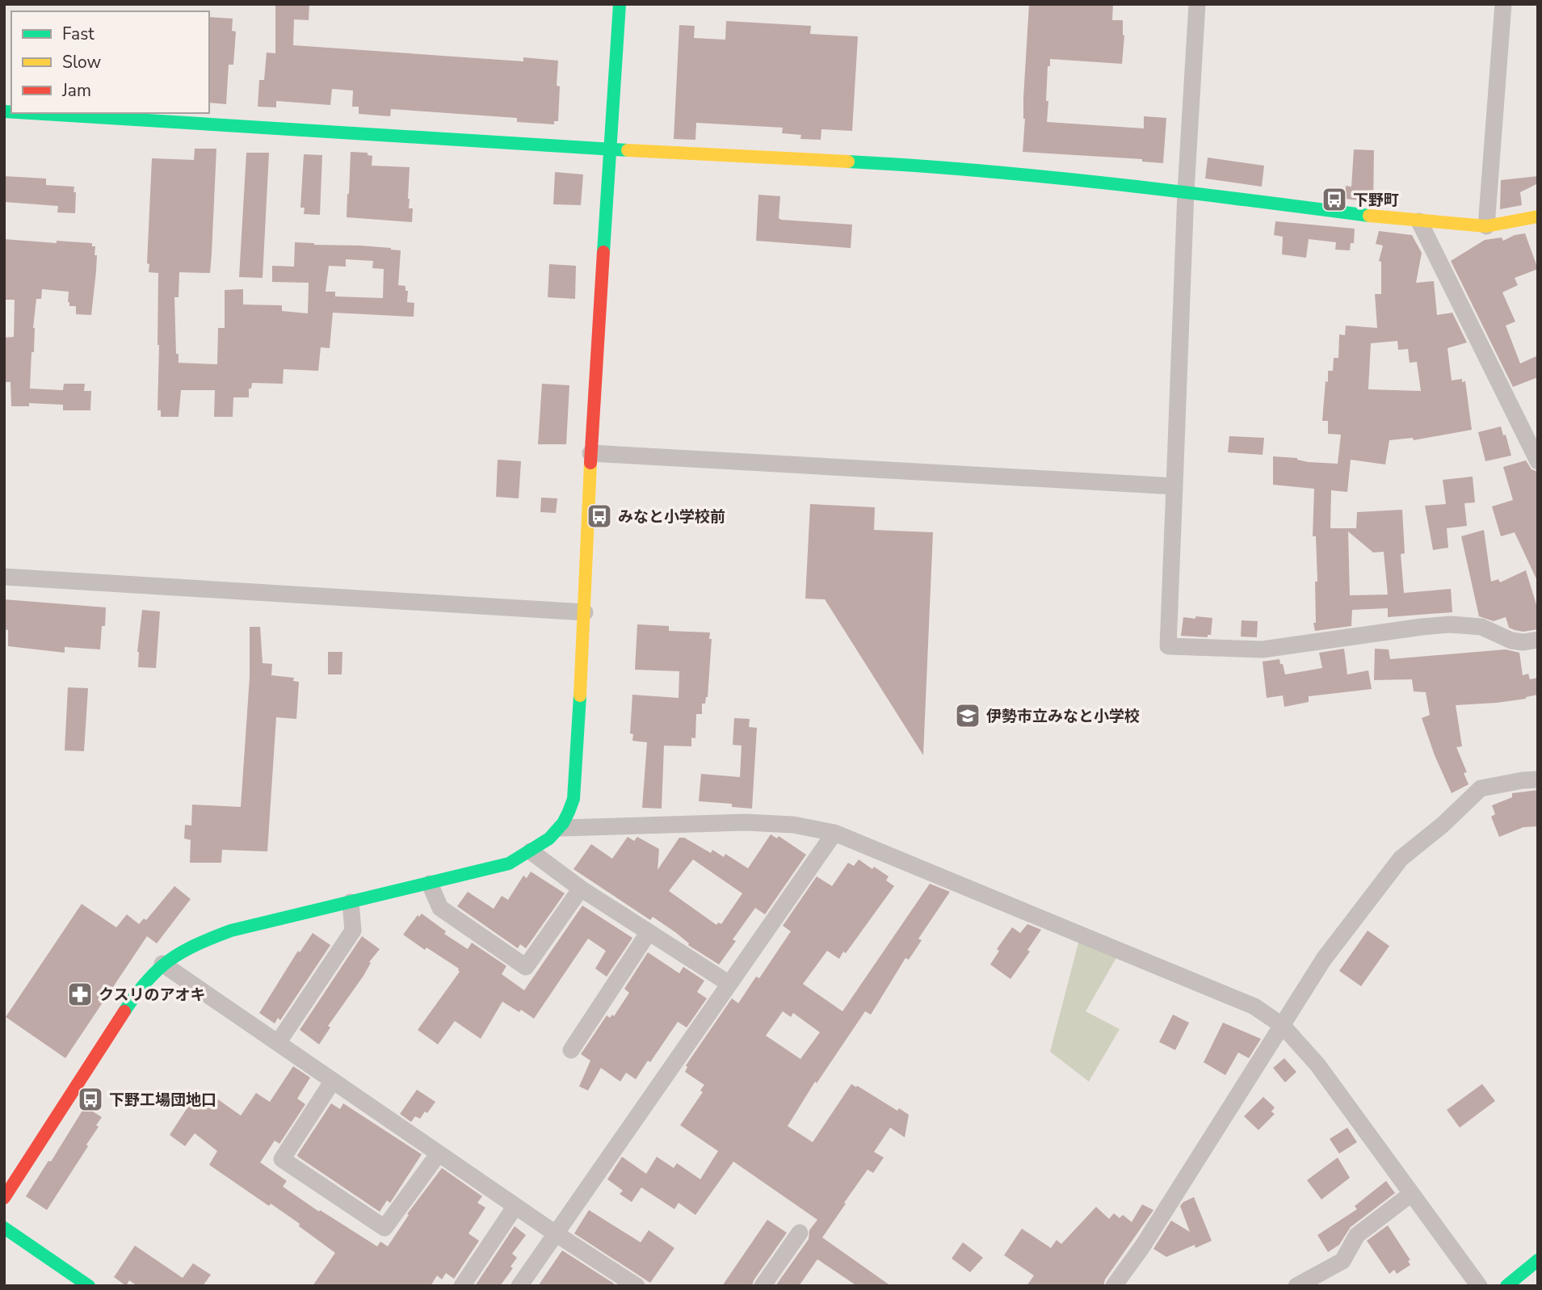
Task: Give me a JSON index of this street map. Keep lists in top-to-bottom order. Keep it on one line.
{"places":{"bus stop":["下野町","みなと小学校前","下野工場団地口"],"school or university":["伊勢市立みなと小学校"],"pharmacy":["クスリのアオキ"]},"legend":["Fast","Slow","Jam"]}
